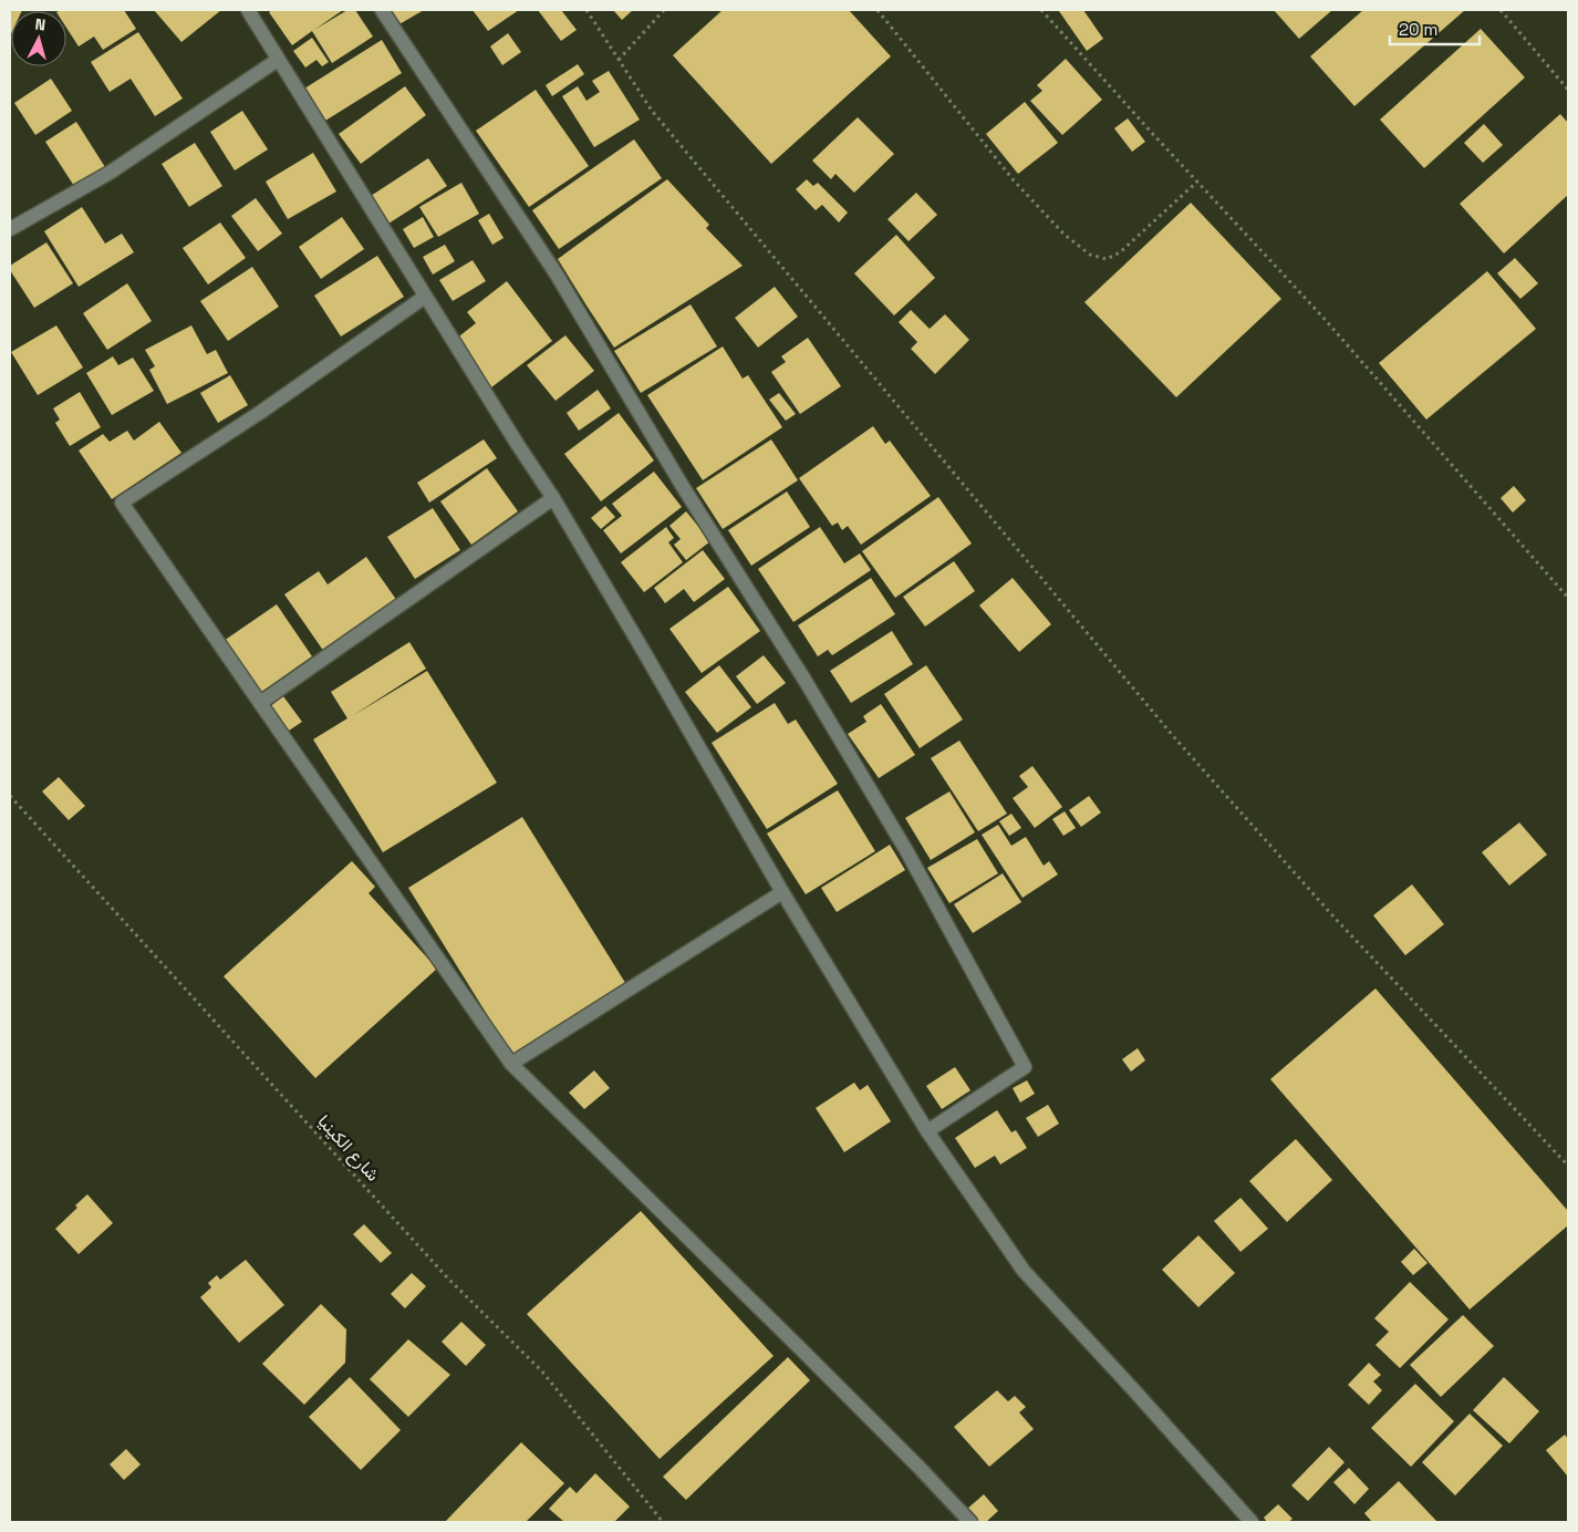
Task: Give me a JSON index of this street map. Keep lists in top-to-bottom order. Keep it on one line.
{"streets":{"path":["شارع الكينيا"]},"scale_bar":"20 m","north":"top"}
